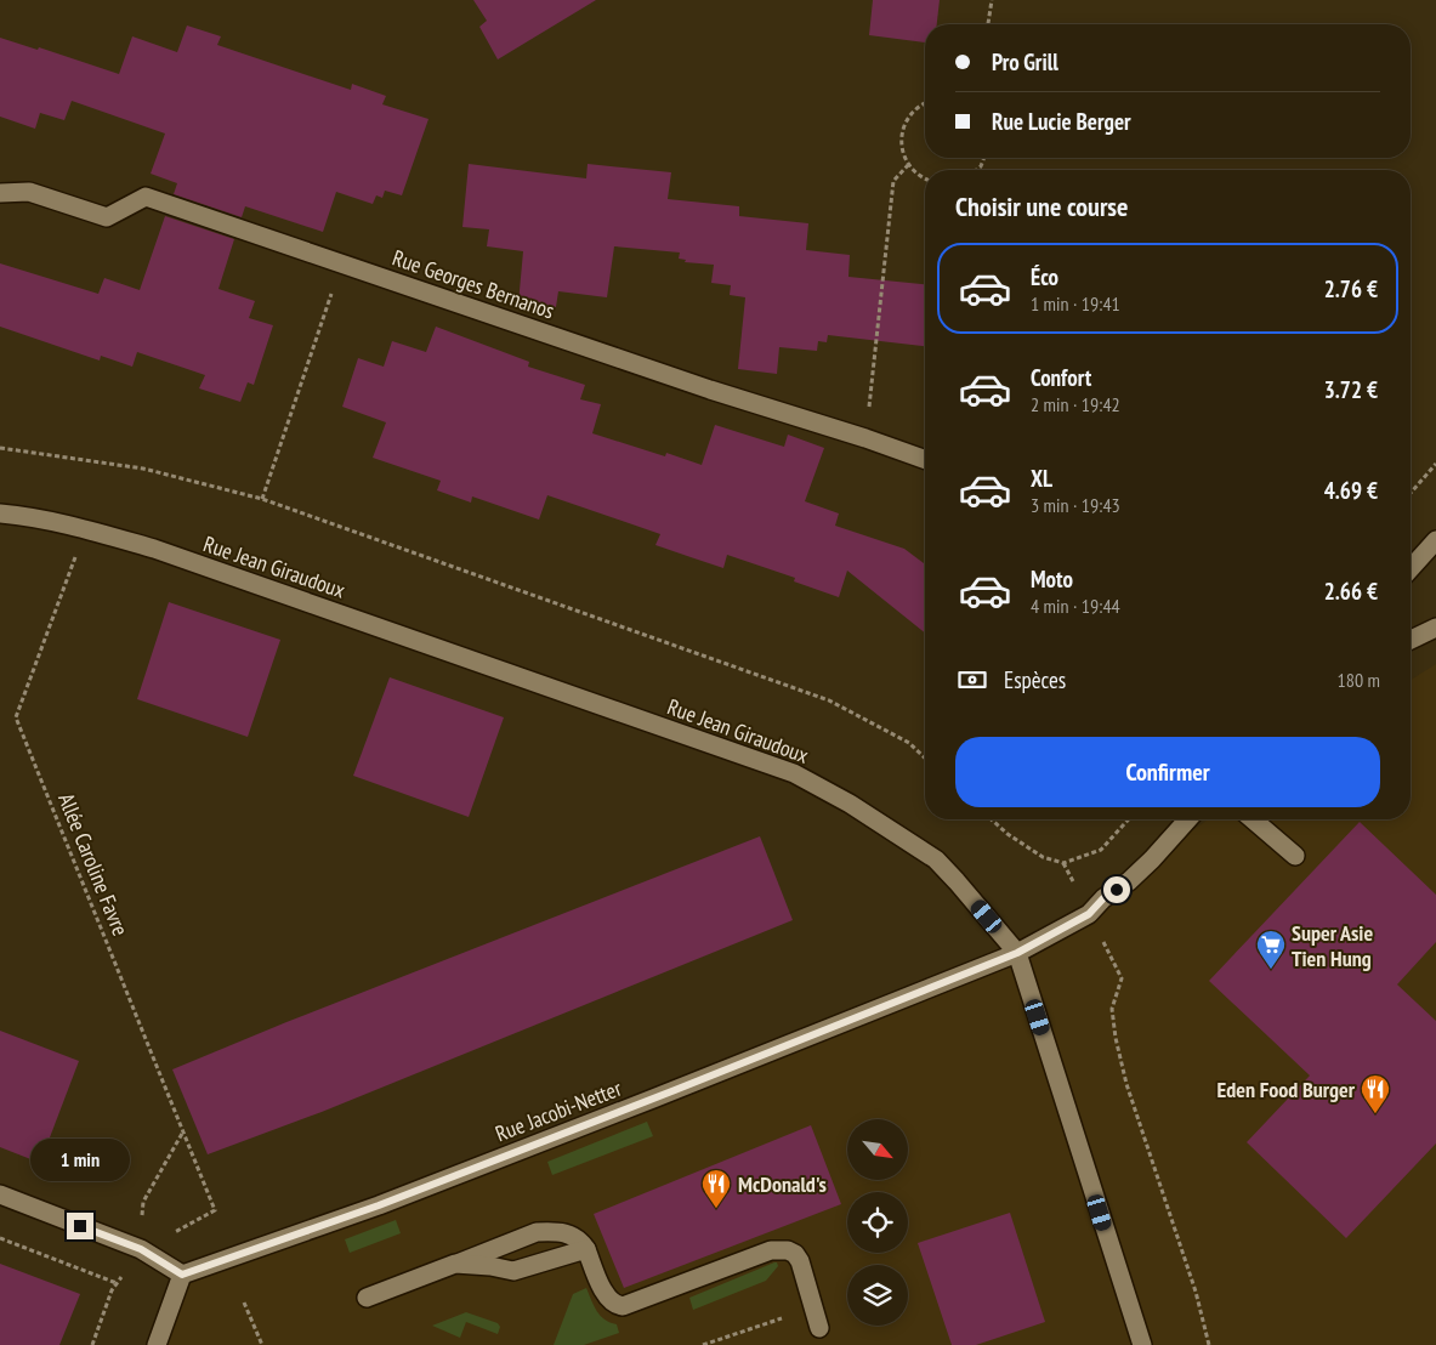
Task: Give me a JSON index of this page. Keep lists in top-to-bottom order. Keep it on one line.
{"streets":{"street":["Rue Georges Bernanos","Rue Jean Giraudoux","Rue Jacobi-Netter"],"path":["Allée Caroline Favre"]},"crossings":[["Rue Jean Giraudoux","Allée Caroline Favre"],["Rue Jean Giraudoux","Rue Jacobi-Netter"]],"places":{"supermarket":["Super Asie Tien Hung"],"restaurant":["Eden Food Burger","McDonald's"]},"north":"bottom right","page":{"banner":["Pro Grill","Rue Lucie Berger"],"heading":"Choisir une course","list":[{"name":"Éco","note":"1 min · 19:41","value":"2.76 €"},{"name":"Confort","note":"2 min · 19:42","value":"3.72 €"},{"name":"XL","note":"3 min · 19:43","value":"4.69 €"},{"name":"Moto","note":"4 min · 19:44","value":"2.66 €"}],"pay":["Espèces","180 m"],"buttons":"Confirmer","bubble":"1 min"}}
